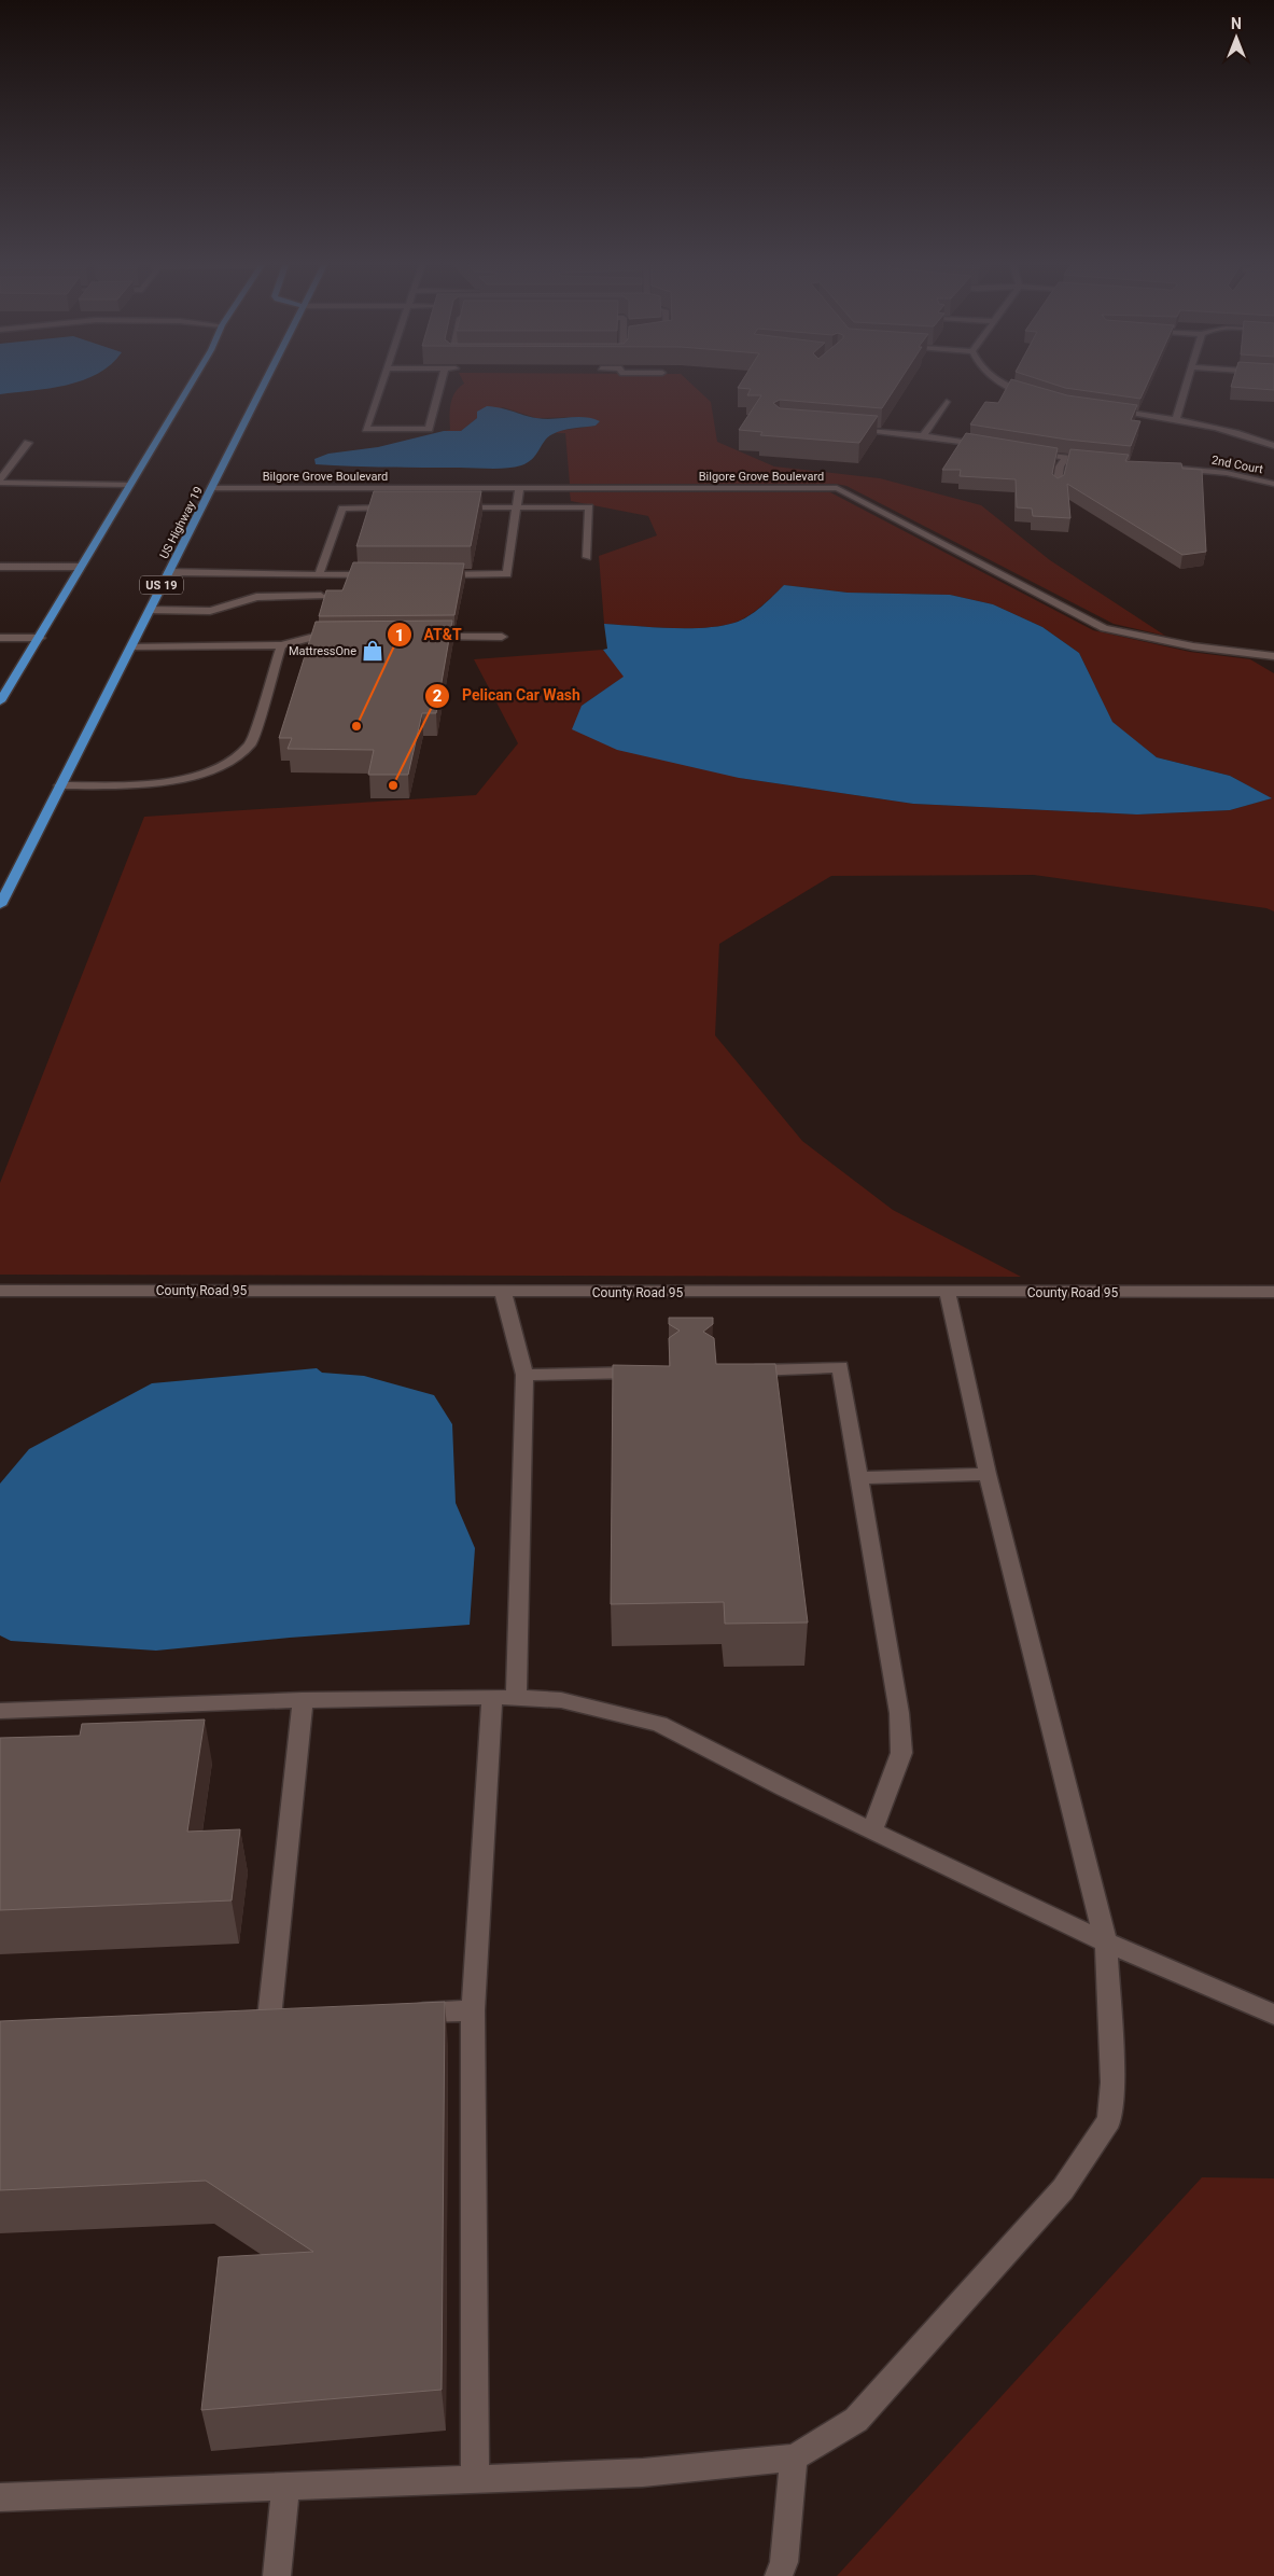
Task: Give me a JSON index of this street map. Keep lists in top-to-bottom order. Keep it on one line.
{"streets":{"highway":["US Highway 19","US 19"],"street":["2nd Court","Bilgore Grove Boulevard","County Road 95"]},"crossings":[["Bilgore Grove Boulevard","US Highway 19"]],"places":{"shop":["MattressOne"],"other":["AT&T","Pelican Car Wash"]},"north":"top"}
